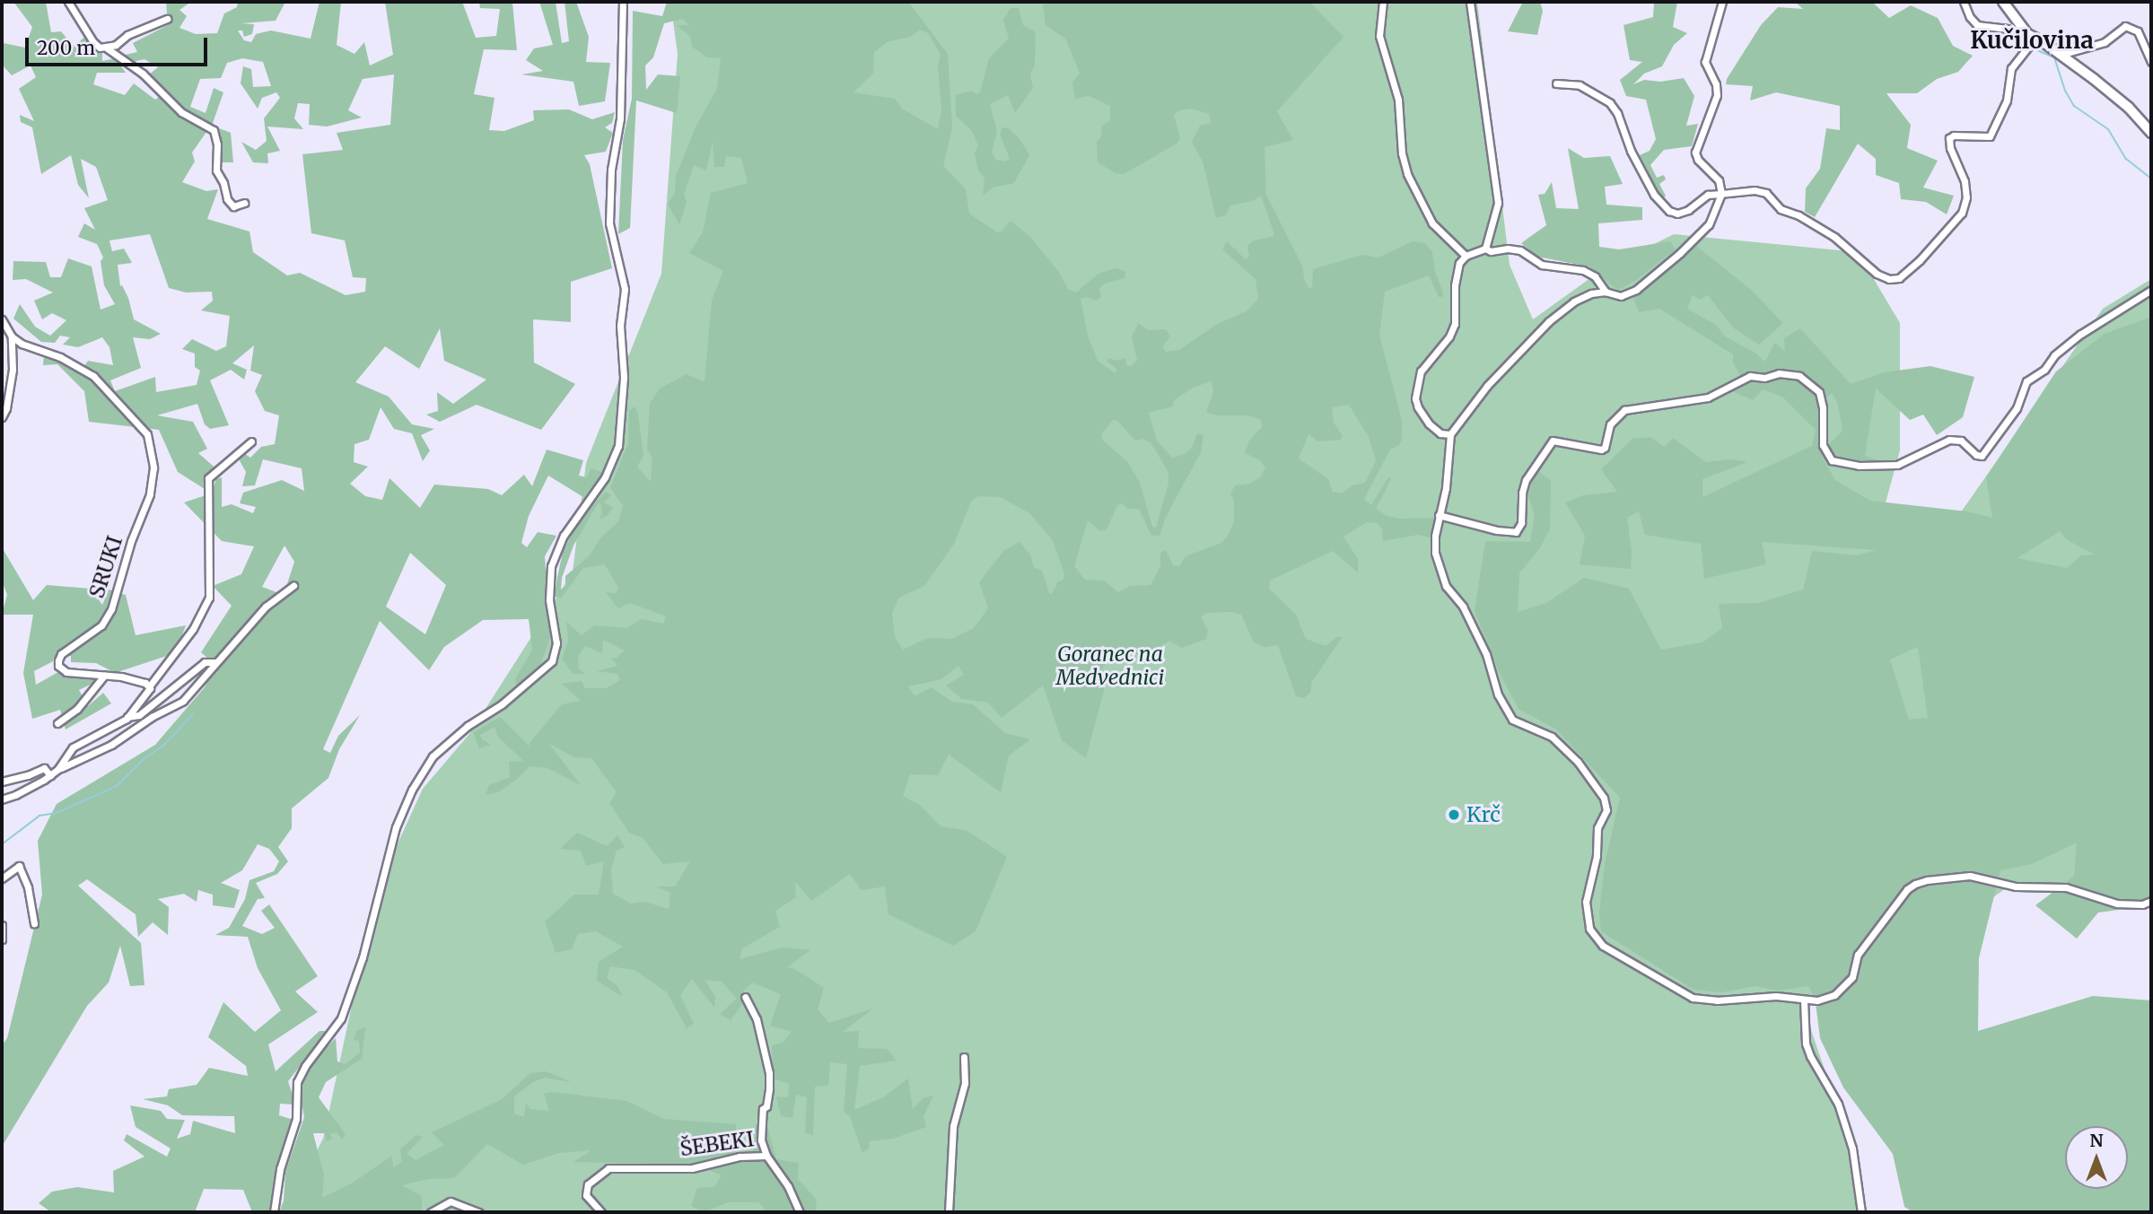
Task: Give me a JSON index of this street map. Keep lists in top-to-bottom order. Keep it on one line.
{"streets":{"street":["SRUKI","ŠEBEKI"]},"districts":["Kučilovina"],"parks":["Goranec na Medvednici"],"places":["Krč"],"scale_bar":"200 m","north":"top"}
